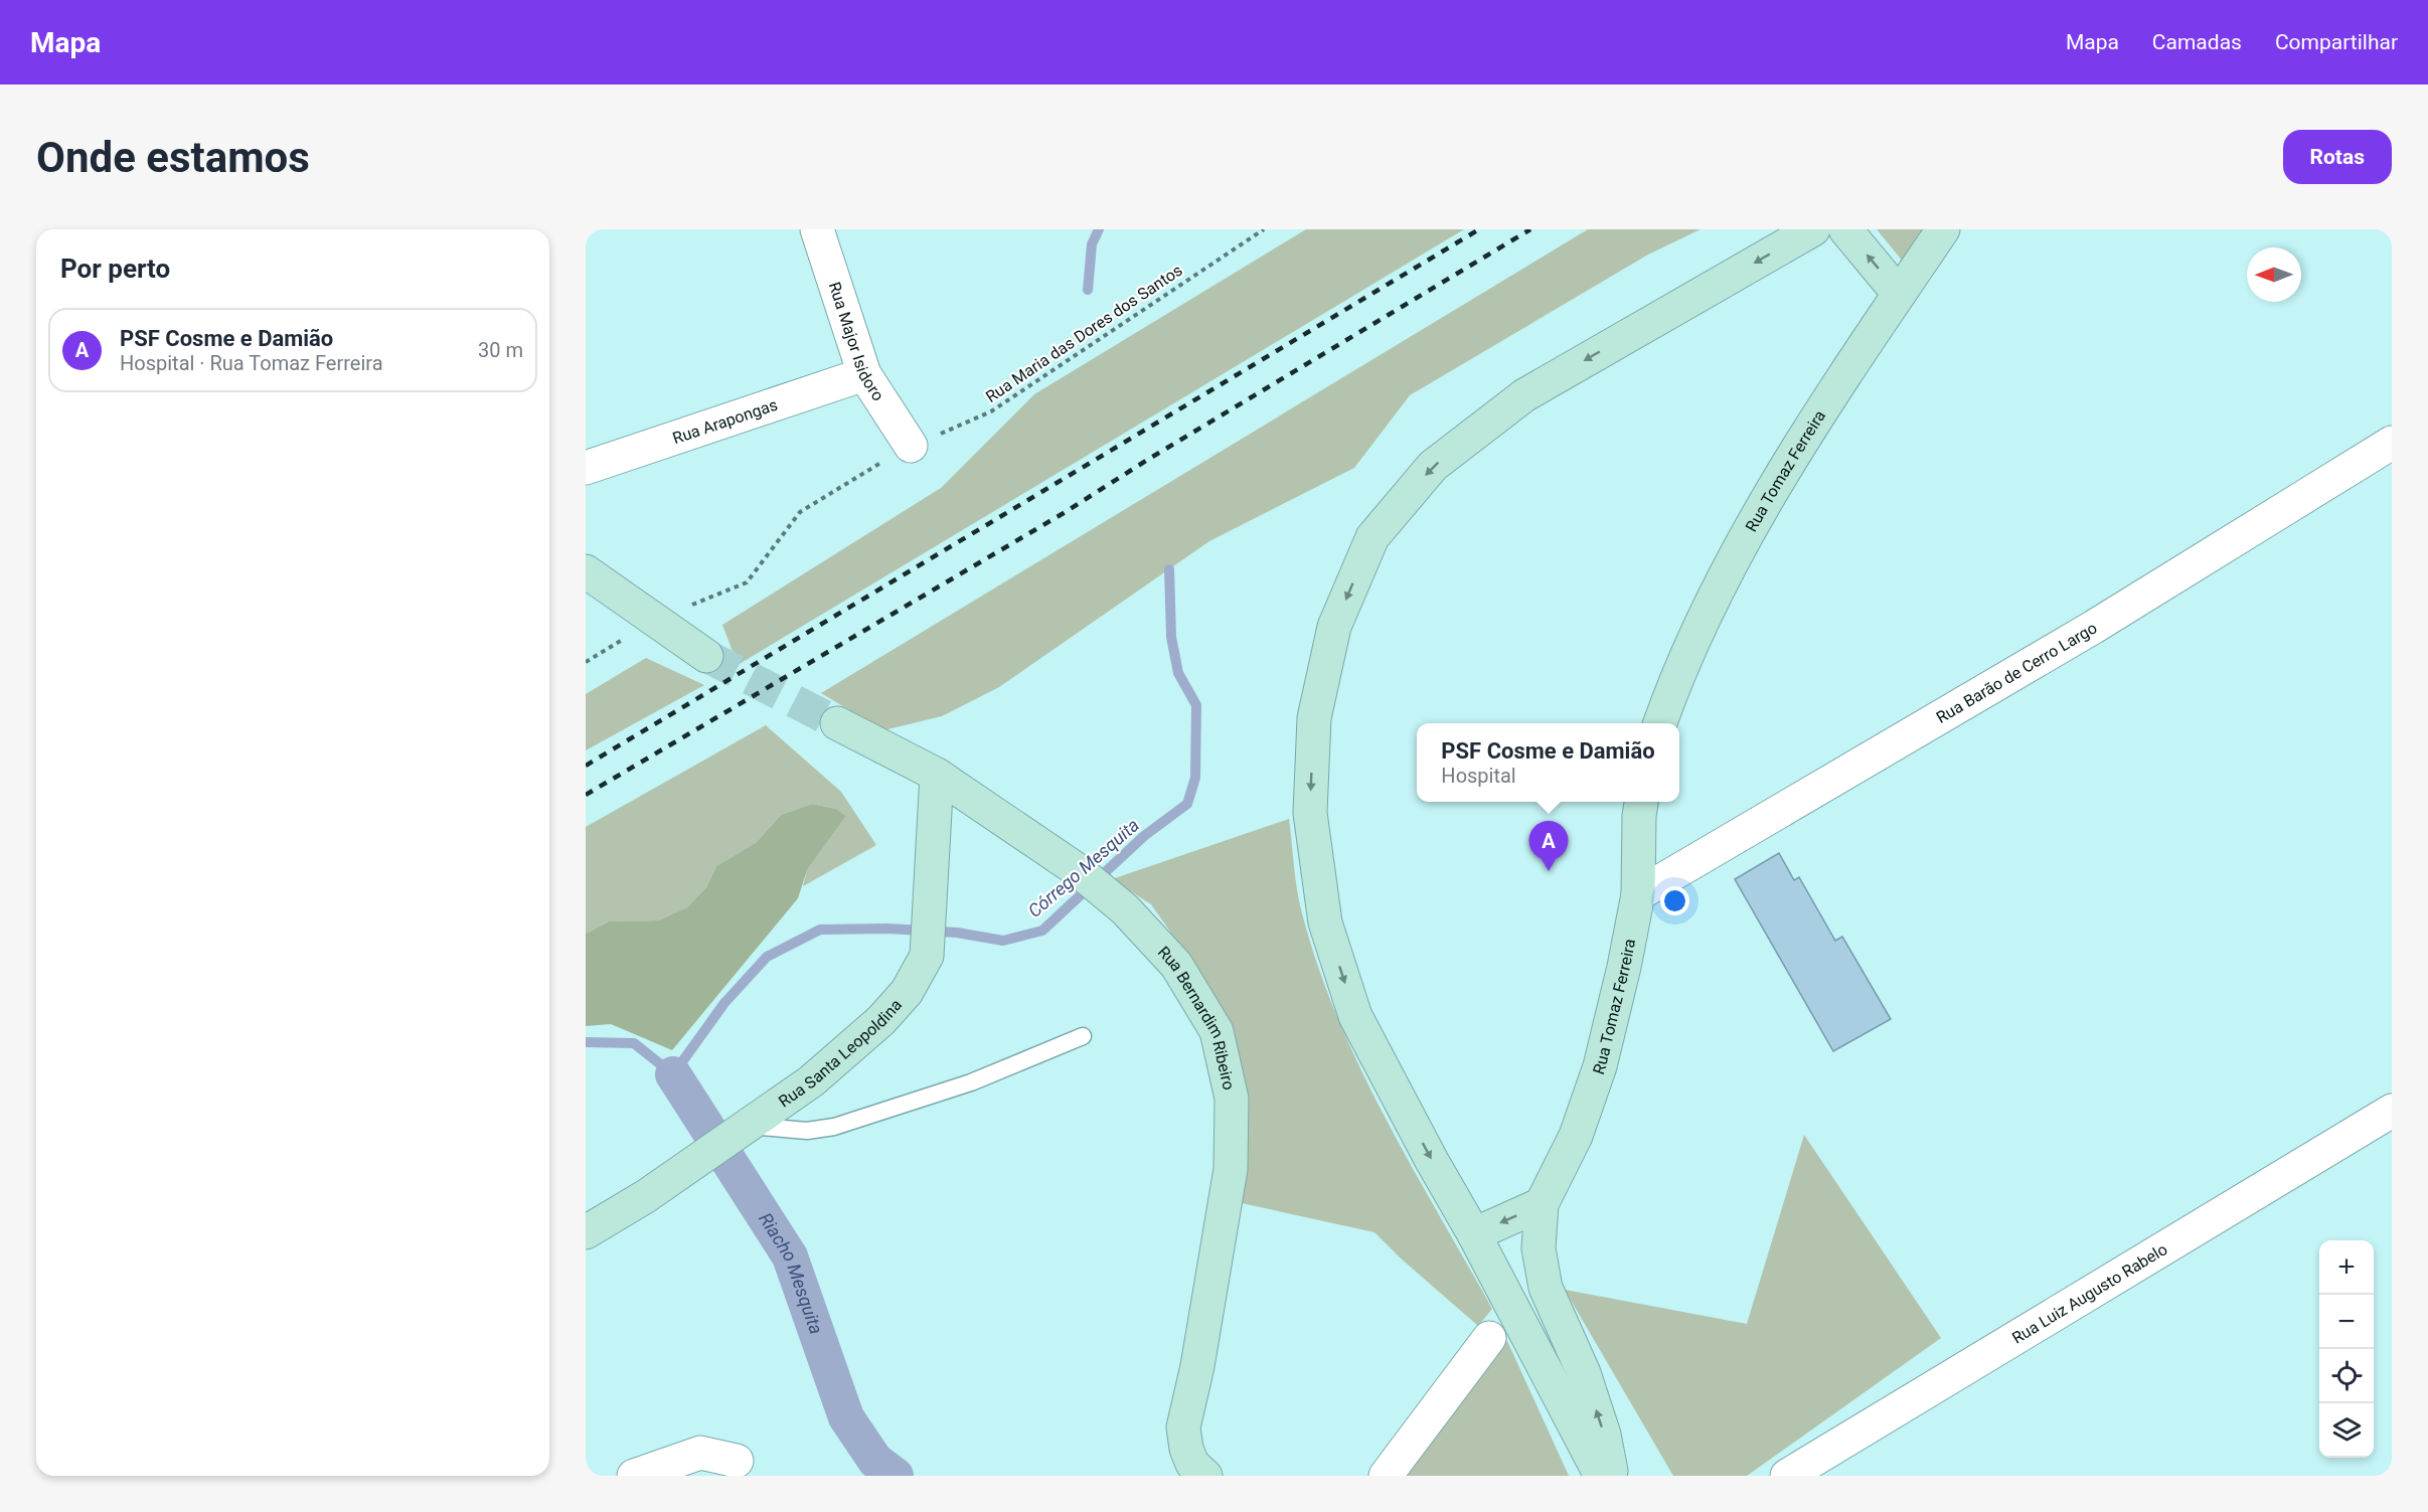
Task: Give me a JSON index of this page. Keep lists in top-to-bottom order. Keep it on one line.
{"streets":{"street":["Rua Major Isidoro","Rua Arapongas","Rua Tomaz Ferreira","Rua Barão de Cerro Largo","Rua Bernardim Ribeiro","Rua Santa Leopoldina","Rua Luiz Augusto Rabelo"],"path":["Rua Maria das Dores dos Santos"]},"crossings":[["Rua Maria das Dores dos Santos","Rua Major Isidoro"],["Rua Major Isidoro","Rua Arapongas"],["Rua Tomaz Ferreira","Rua Barão de Cerro Largo"],["Rua Bernardim Ribeiro","Rua Santa Leopoldina"]],"water":["Córrego Mesquita","Riacho Mesquita"],"north":"left","page":{"header":"Mapa","nav":["Mapa","Camadas","Compartilhar"],"buttons":"Rotas","title":"Onde estamos","heading":"Por perto","list":[{"mark":"A","name":"PSF Cosme e Damião","note":"Hospital · Rua Tomaz Ferreira","value":"30 m"}],"popup":["PSF Cosme e Damião","Hospital"],"pins":"A","map_buttons":["+","−"]}}
